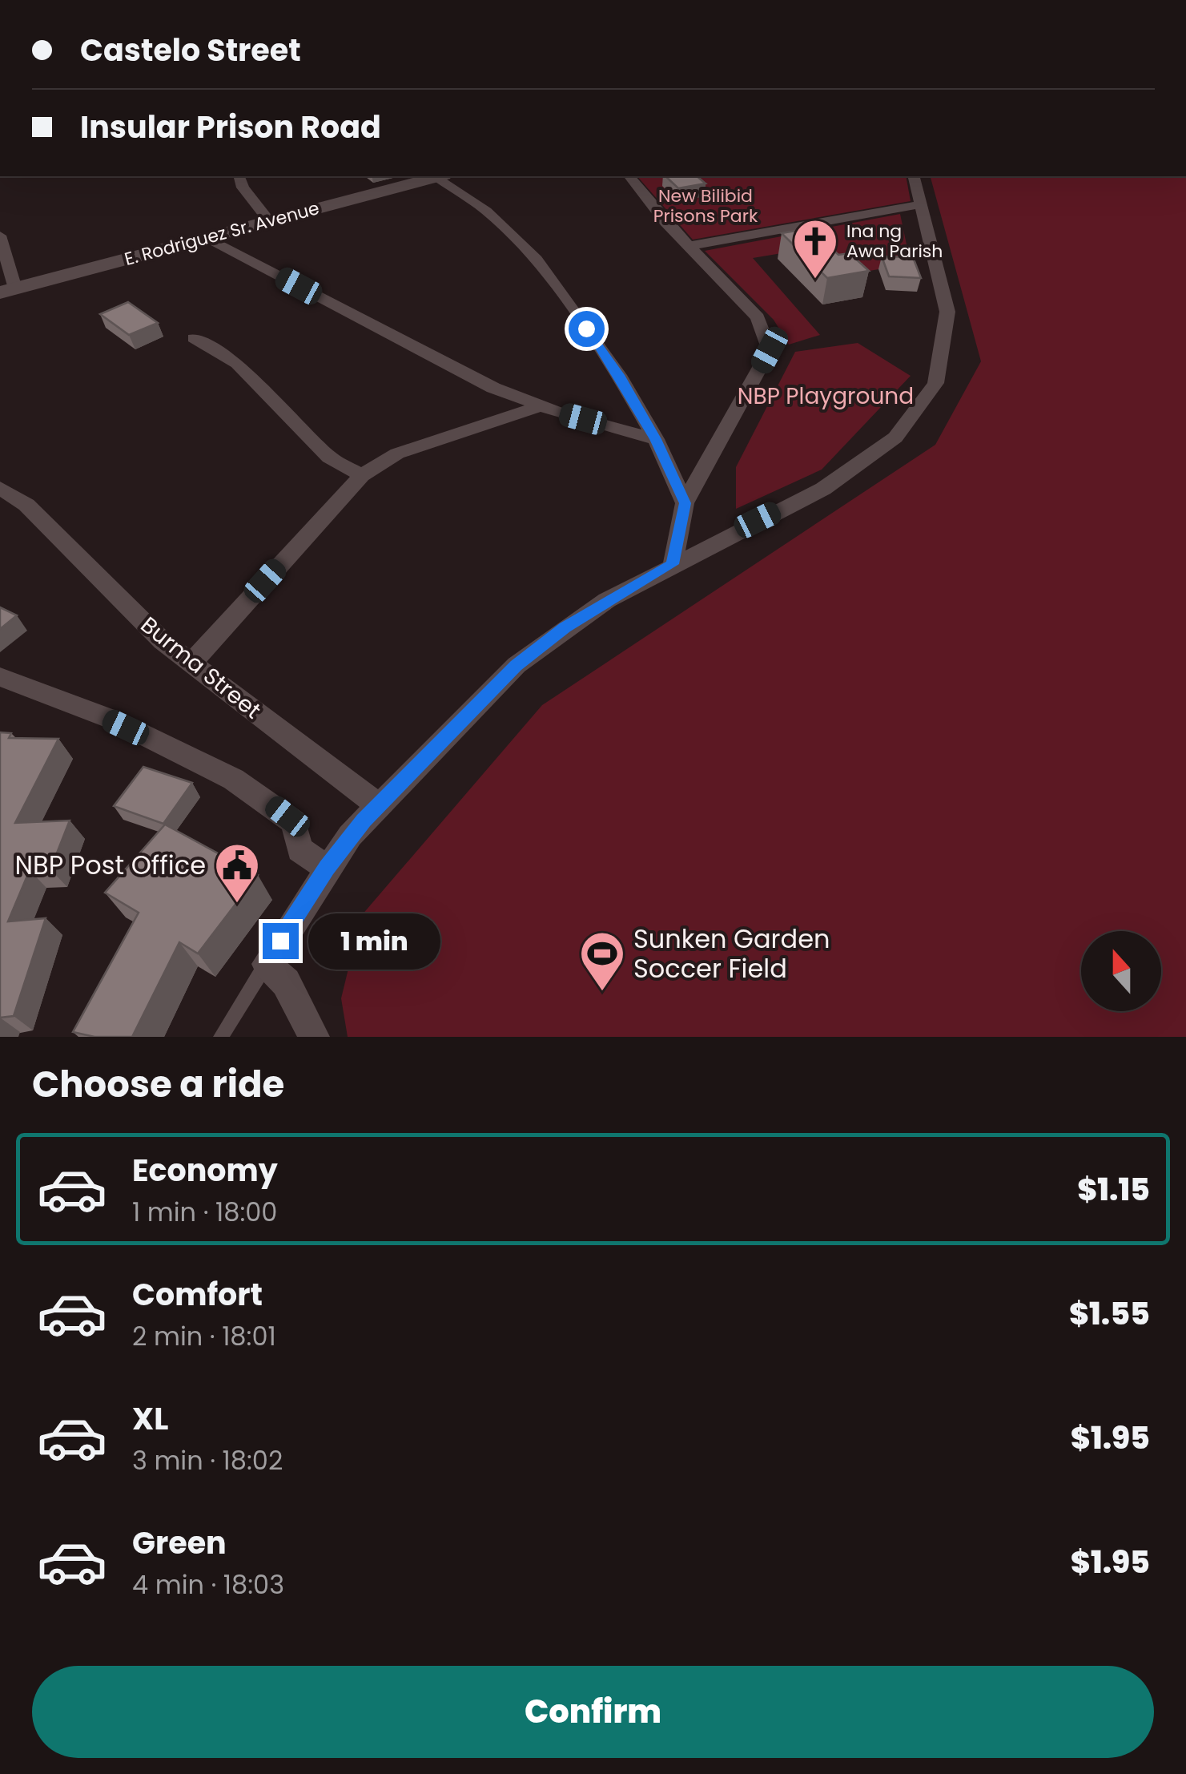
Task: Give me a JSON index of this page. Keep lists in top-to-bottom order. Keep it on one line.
{"streets":{"street":["E. Rodriguez Sr. Avenue","Burma Street"]},"parks":["New Bilibid Prisons Park","NBP Playground"],"places":{"church":["Ina ng Awa Parish"],"public building":["NBP Post Office"],"sports":["Sunken Garden Soccer Field"]},"north":"top","page":{"banner":["Castelo Street","Insular Prison Road"],"bubble":"1 min","heading":"Choose a ride","list":[{"name":"Economy","note":"1 min · 18:00","value":"$1.15"},{"name":"Comfort","note":"2 min · 18:01","value":"$1.55"},{"name":"XL","note":"3 min · 18:02","value":"$1.95"},{"name":"Green","note":"4 min · 18:03","value":"$1.95"}],"buttons":"Confirm"}}
